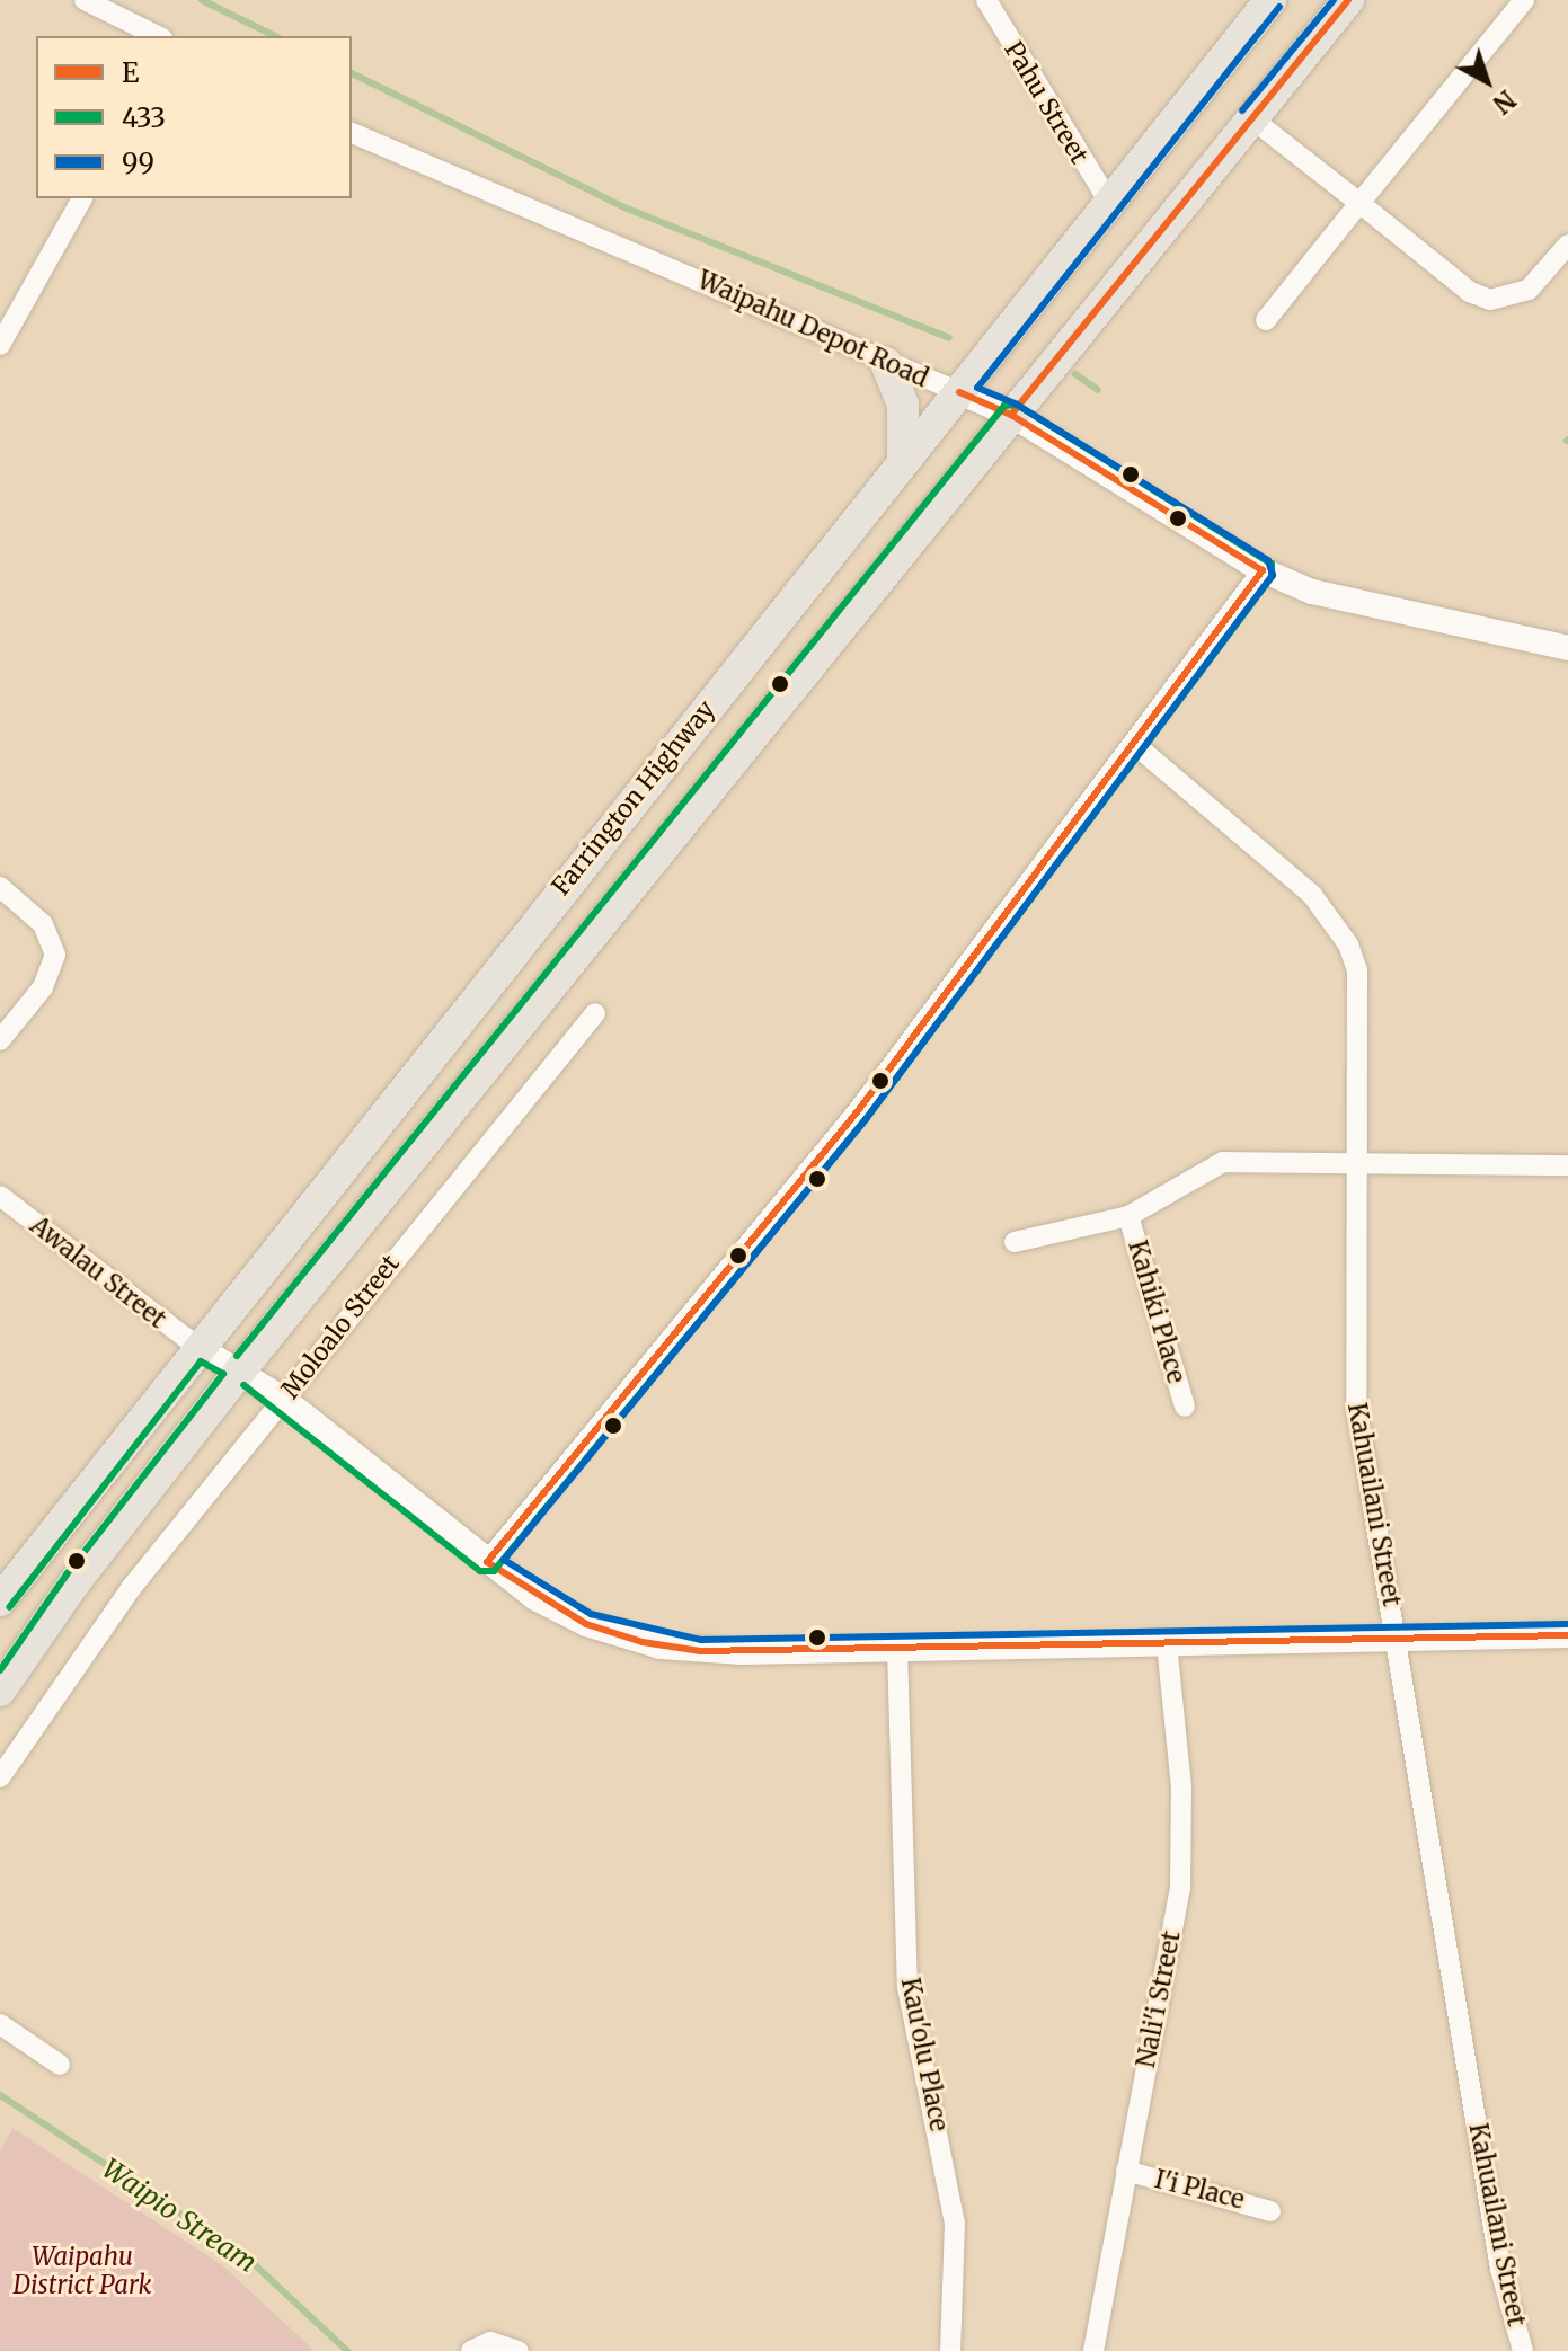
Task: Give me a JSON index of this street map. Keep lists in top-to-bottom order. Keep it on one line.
{"streets":{"main road":["Farrington Highway"],"street":["Pahu Street","Waipahu Depot Road","Awalau Street","Kahiki Place","Moloalo Street","Kahuailani Street","Nali'i Street","Kau'olu Place","I'i Place"]},"crossings":[["Pahu Street","Farrington Highway"],["Waipahu Depot Road","Farrington Highway"],["Farrington Highway","Awalau Street"],["Nali'i Street","I'i Place"]],"water":["Waipio Stream"],"parks":["Waipahu District Park"],"lines":["transit line E","transit line 99","transit line 433"],"legend":["E","433","99"],"north":"bottom right"}
